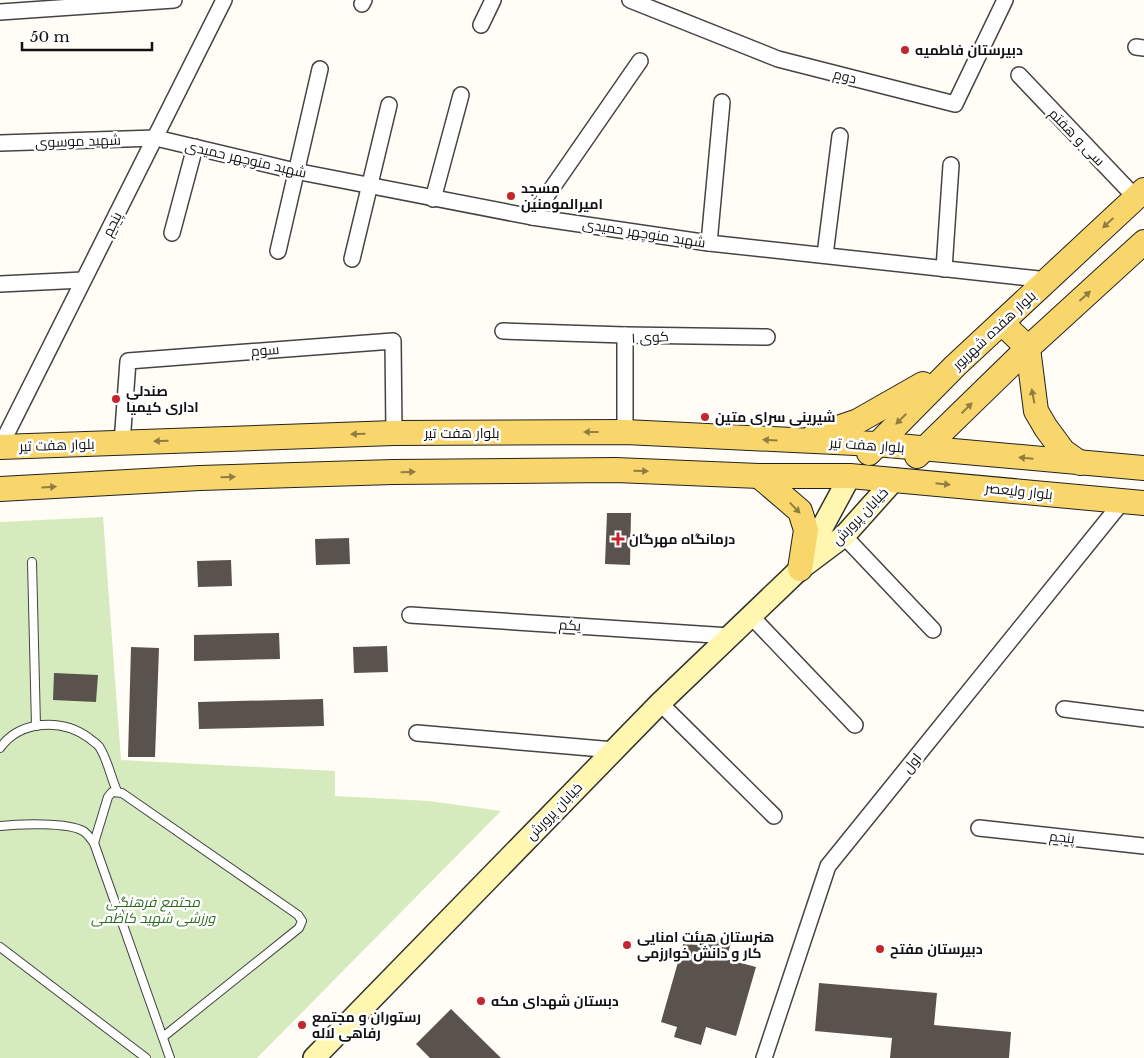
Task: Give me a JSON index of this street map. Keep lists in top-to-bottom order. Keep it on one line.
{"streets":{"main road":["بلوار هفده شهریور","بلوار هفت تیر","بلوار ولیعصر"],"street":["دوم","سی و هفتم","شهید موسوی","شهبد منوچهر حمیدی","پنجم","کوی ۱","سوم","خیابان پرورش","یکم","اول"]},"crossings":[["سی و هفتم","بلوار هفده شهریور"],["شهید موسوی","شهبد منوچهر حمیدی"],["شهید موسوی","پنجم"],["شهبد منوچهر حمیدی","پنجم"],["شهبد منوچهر حمیدی","بلوار هفده شهریور"],["پنجم","بلوار هفت تیر"],["بلوار هفده شهریور","بلوار هفت تیر"],["بلوار هفده شهریور","خیابان پرورش"],["کوی ۱","بلوار هفت تیر"],["سوم","بلوار هفت تیر"],["بلوار ولیعصر","خیابان پرورش"],["بلوار ولیعصر","اول"],["خیابان پرورش","یکم"]],"parks":["مجتمع فرهنگی ورزشی شهید کاظمی"],"places":{"other":["دبیرستان فاطمیه","مسجد امیرالمومنین","صندلی اداری کیمیا","شیرینی سرای متین","هنرستان هیئت امنایی کار و دانش خوارزمی","دبیرستان مفتح","دبستان شهدای مکه","رستوران و مجتمع رفاهی لاله"],"health":["درمانگاه مهرگان"]},"scale_bar":"50 m"}
